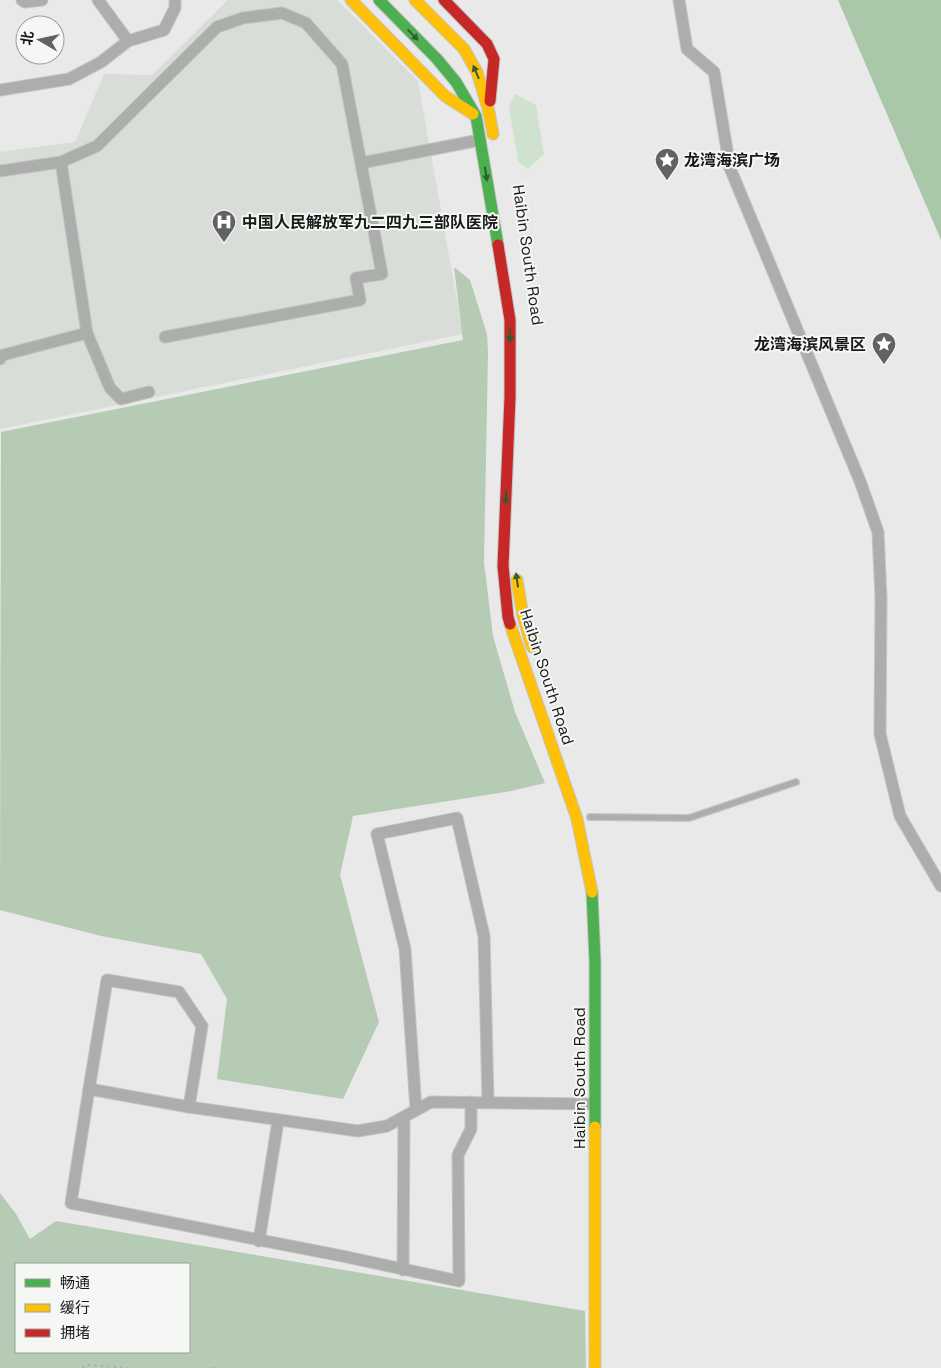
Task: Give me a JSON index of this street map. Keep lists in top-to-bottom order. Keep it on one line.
{"streets":{"highway":["Haibin South Road"]},"places":{"place":["龙湾海滨广场","龙湾海滨风景区"],"hospital":["中国人民解放军九二四九三部队医院"]},"legend":["畅通","缓行","拥堵"],"north":"left"}
